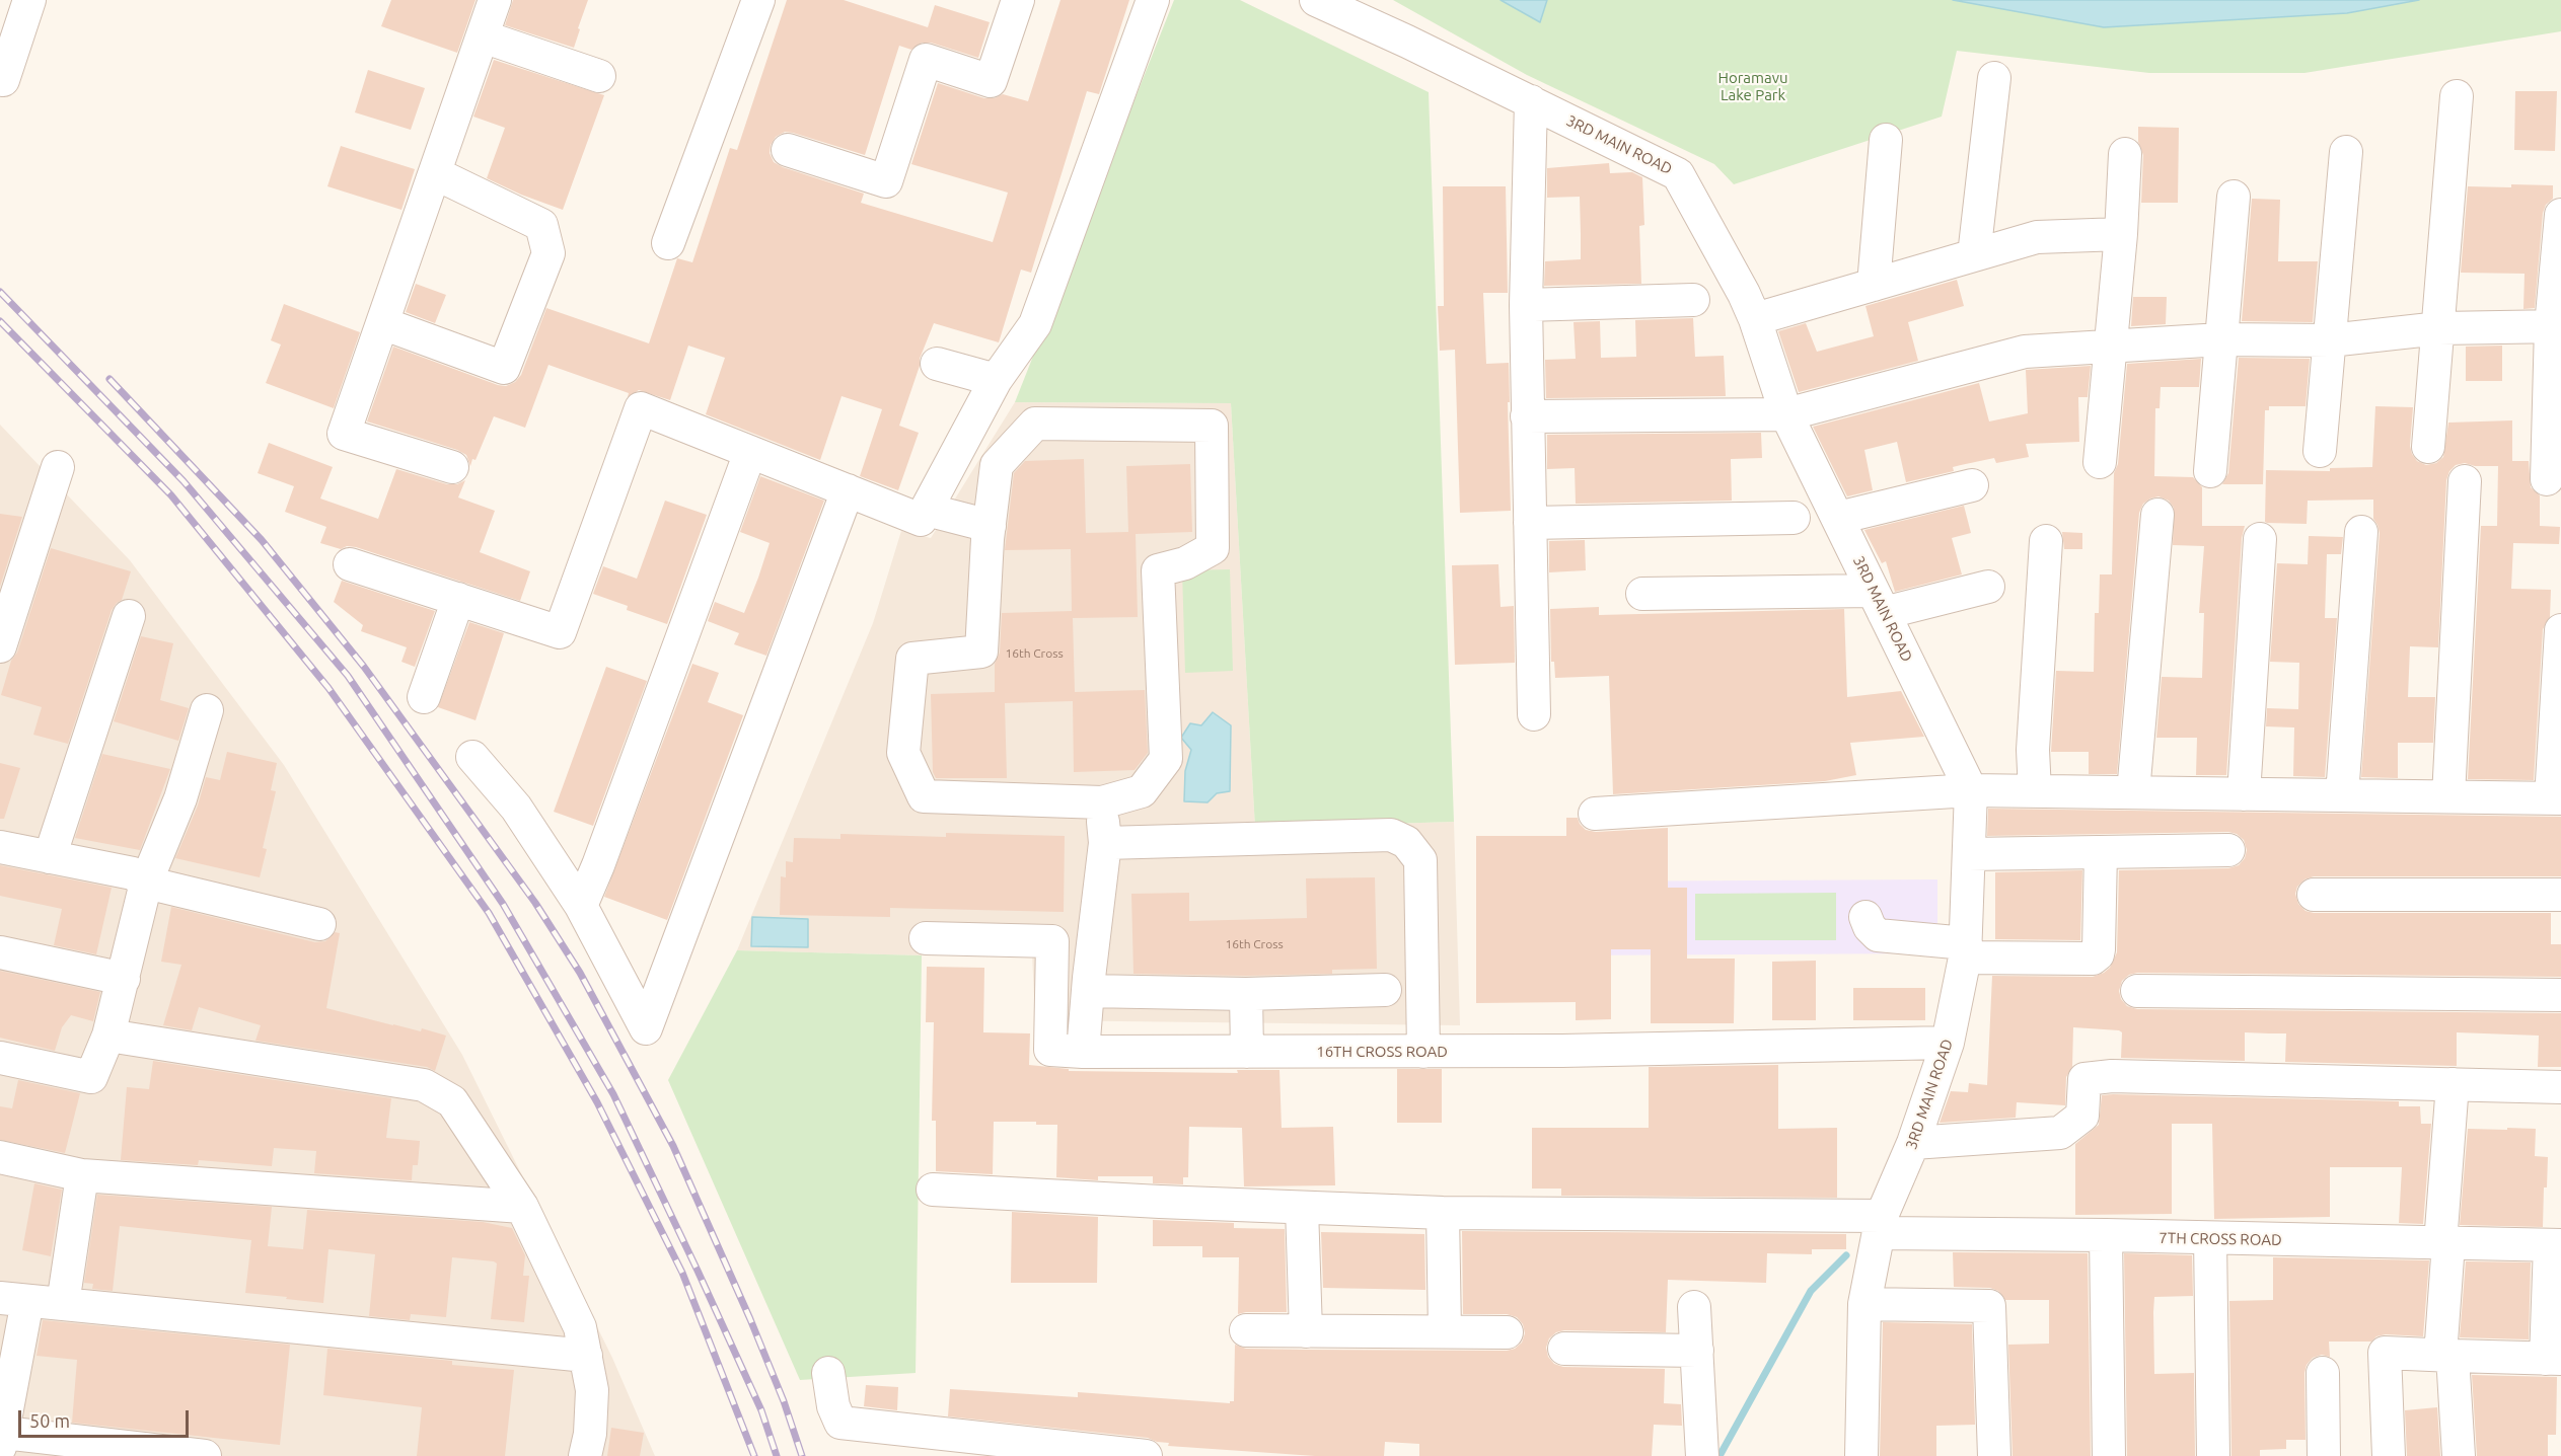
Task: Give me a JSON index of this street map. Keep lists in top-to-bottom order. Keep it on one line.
{"streets":{"street":["3RD MAIN ROAD","16TH CROSS ROAD","7TH CROSS ROAD"]},"crossings":[["3RD MAIN ROAD","16TH CROSS ROAD"],["3RD MAIN ROAD","7TH CROSS ROAD"]],"parks":["Horamavu Lake Park"],"house_numbers":["16th Cross","16th Cross"],"scale_bar":"50 m"}
